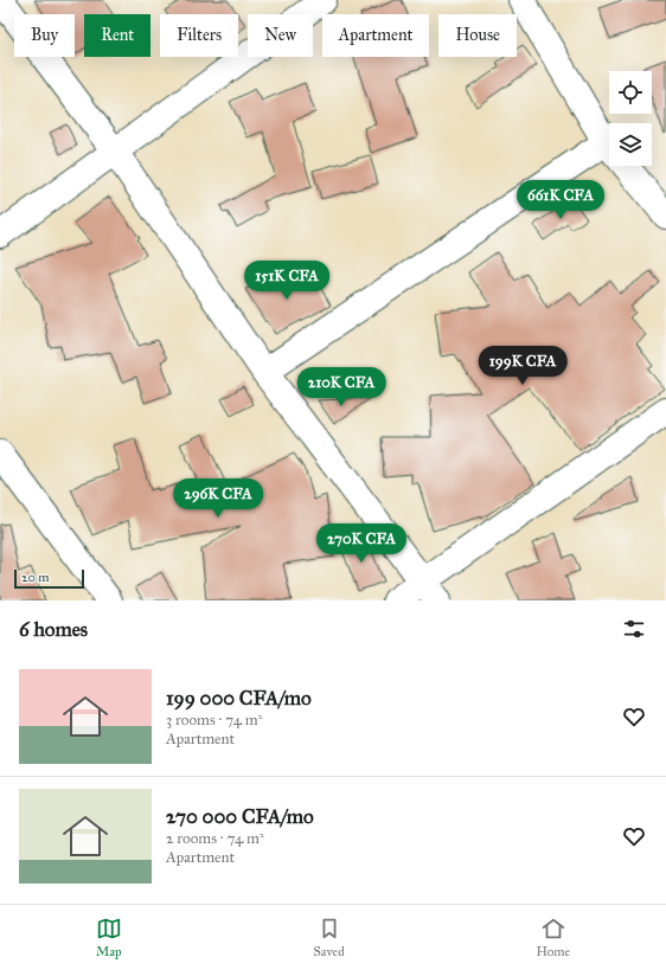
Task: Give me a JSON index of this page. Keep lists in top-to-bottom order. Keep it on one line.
{"scale_bar":"20 m","page":{"chip":["Buy","Rent","Filters","New","Apartment","House"],"price":["661K CFA","151K CFA","199K CFA","210K CFA","296K CFA","270K CFA"],"scale":"20 m","heading":"6 homes","list":[{"name":"199 000 CFA/mo","note":"3 rooms · 74 m² · Apartment"},{"name":"270 000 CFA/mo","note":"2 rooms · 74 m² · Apartment"}],"tabs":["Map","Saved","Home"]}}
